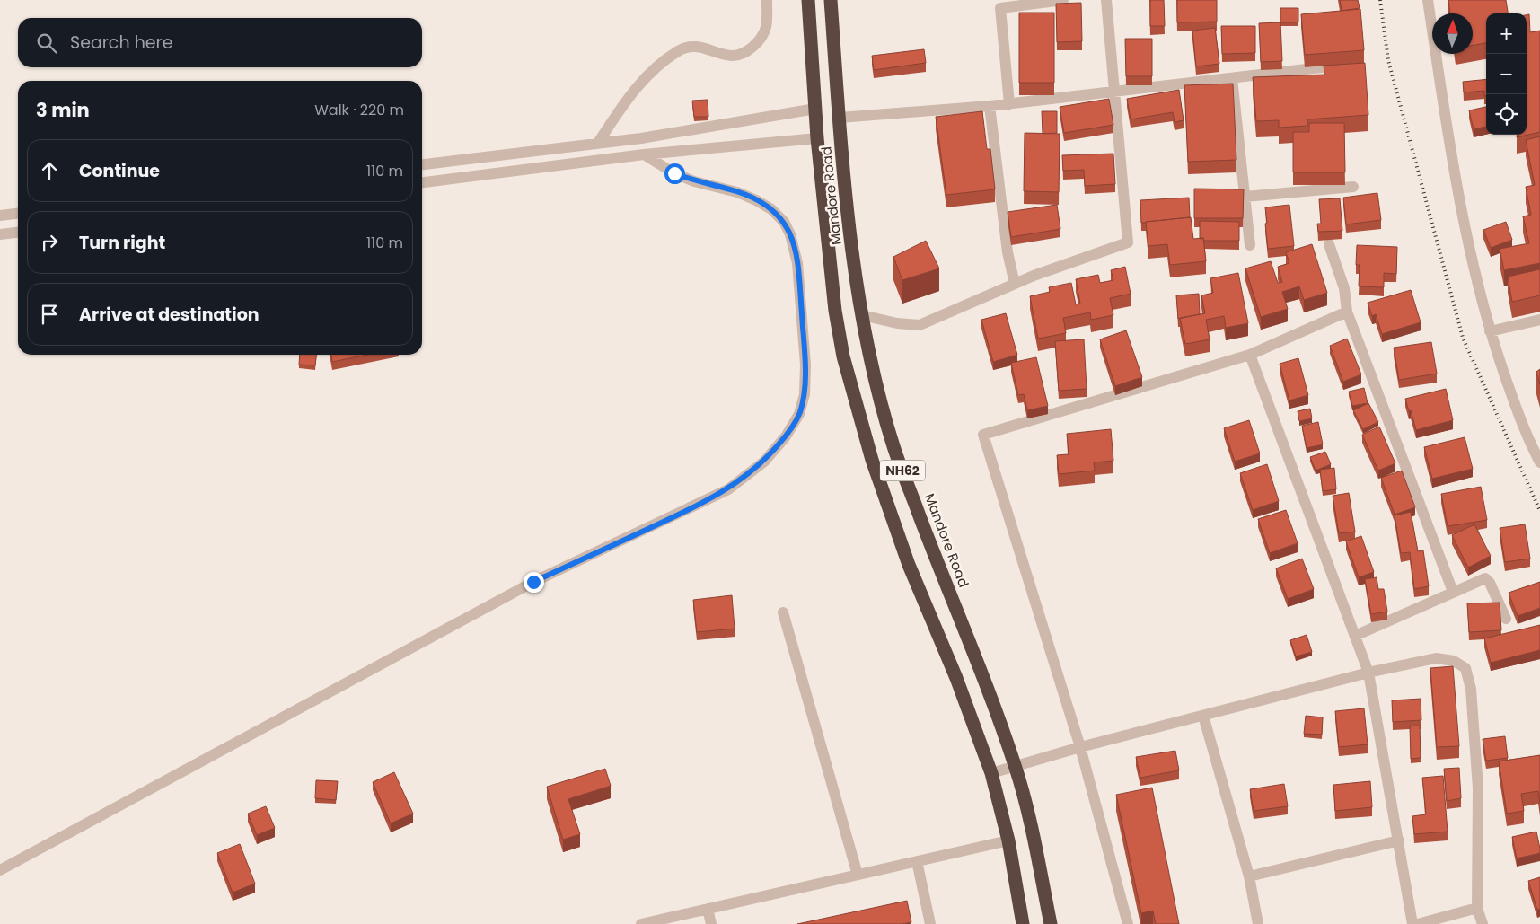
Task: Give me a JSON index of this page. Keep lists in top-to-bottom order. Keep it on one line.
{"streets":{"highway":["Mandore Road","NH62"]},"north":"top","page":{"map_buttons":["+","−"],"search":"Search here","heading":["3 min","Walk · 220 m"],"list":[["Continue","110 m"],["Turn right","110 m"],"Arrive at destination"]}}
